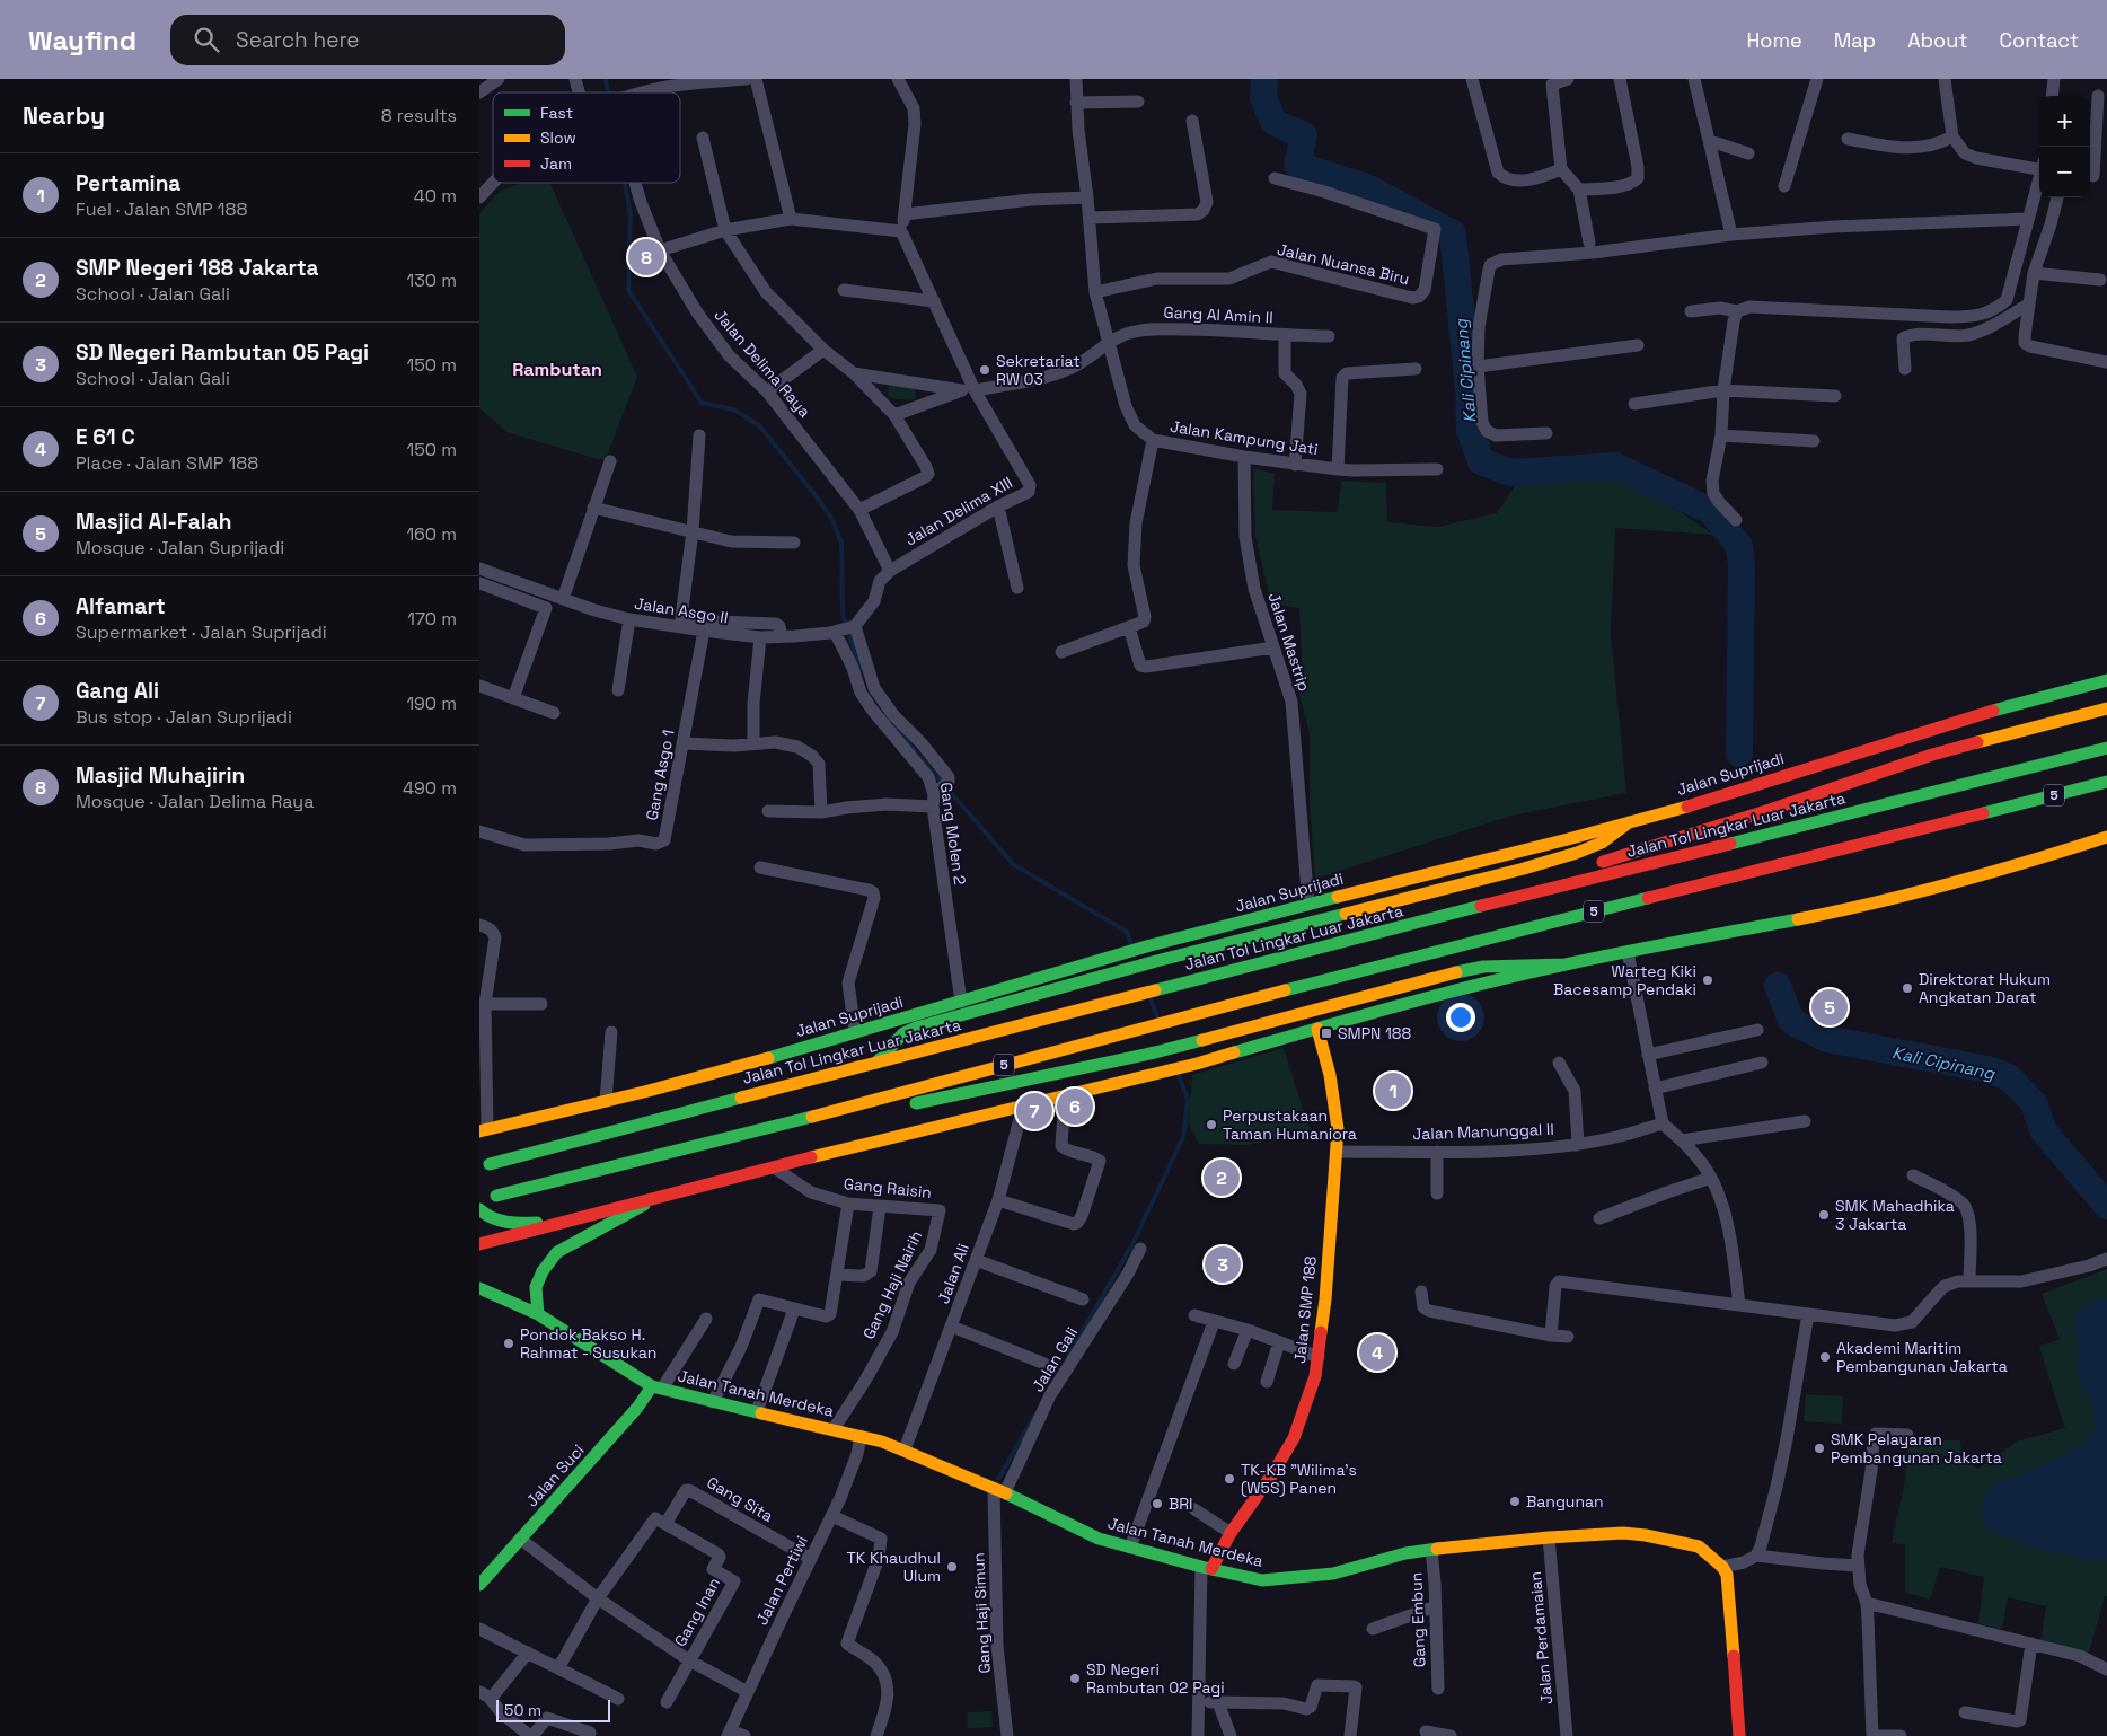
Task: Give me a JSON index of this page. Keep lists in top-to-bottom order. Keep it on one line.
{"streets":{"main road":["Jalan Suprijadi","5","Jalan Tol Lingkar Luar Jakarta","Jalan SMP 188","Jalan Tanah Merdeka","Jalan Suci"],"street":["Jalan Nuansa Biru","Gang Al Amin II","Jalan Delima Raya","Jalan Kampung Jati","Jalan Delima XIII","Jalan Asgo II","Jalan Mastrip","Gang Asgo 1","Gang Molen 2","Jalan Manunggal II","Gang Raisin","Jalan Ali","Gang Haji Nairih","Jalan Gali","Gang Sita","Jalan Pertiwi","Gang Inan","Gang Haji Simun","Gang Embun","Jalan Perdamaian"]},"crossings":[["Jalan Nuansa Biru","Jalan Kampung Jati"],["Gang Al Amin II","Jalan Kampung Jati"],["Gang Al Amin II","Jalan Delima XIII"],["Jalan Delima Raya","Jalan Delima XIII"],["Jalan Kampung Jati","Jalan Mastrip"],["Jalan Asgo II","Gang Asgo 1"],["Jalan Asgo II","Gang Molen 2"],["Jalan Mastrip","Jalan Suprijadi"],["Jalan Suprijadi","Gang Molen 2"],["Jalan Manunggal II","Jalan SMP 188"],["Gang Raisin","Gang Haji Nairih"],["Jalan Ali","Jalan Tanah Merdeka"],["Gang Haji Nairih","Jalan Tanah Merdeka"],["Jalan SMP 188","Jalan Tanah Merdeka"],["Jalan Gali","Jalan Tanah Merdeka"],["Jalan Gali","Gang Haji Simun"],["Jalan Tanah Merdeka","Jalan Suci"],["Jalan Tanah Merdeka","Jalan Pertiwi"],["Jalan Tanah Merdeka","Gang Haji Simun"],["Jalan Tanah Merdeka","Gang Embun"],["Jalan Tanah Merdeka","Jalan Perdamaian"],["Gang Sita","Jalan Pertiwi"],["Gang Sita","Gang Inan"]],"districts":["Rambutan"],"water":["Kali Cipinang"],"places":{"other":["Sekretariat RW 03","Warteg Kiki Bacesamp Pendaki","Direktorat Hukum Angkatan Darat","Perpustakaan Taman Humaniora","SMK Mahadhika 3 Jakarta","Pondok Bakso H. Rahmat - Susukan","Akademi Maritim Pembangunan Jakarta","SMK Pelayaran Pembangunan Jakarta","TK-KB \"Wilima's (W5S) Panen","Bangunan","BRI","TK Khaudhul Ulum","SD Negeri Rambutan 02 Pagi"],"transit":["SMPN 188"]},"legend":["Fast","Slow","Jam"],"scale_bar":"50 m","page":{"header":"Wayfind","search":"Search here","nav":["Home","Map","About","Contact"],"heading":["Nearby","8 results"],"map_buttons":["+","−"],"list":[{"mark":"1","name":"Pertamina","note":"Fuel · Jalan SMP 188","value":"40 m"},{"mark":"2","name":"SMP Negeri 188 Jakarta","note":"School · Jalan Gali","value":"130 m"},{"mark":"3","name":"SD Negeri Rambutan 05 Pagi","note":"School · Jalan Gali","value":"150 m"},{"mark":"4","name":"E 61 C","note":"Place · Jalan SMP 188","value":"150 m"},{"mark":"5","name":"Masjid Al-Falah","note":"Mosque · Jalan Suprijadi","value":"160 m"},{"mark":"6","name":"Alfamart","note":"Supermarket · Jalan Suprijadi","value":"170 m"},{"mark":"7","name":"Gang Ali","note":"Bus stop · Jalan Suprijadi","value":"190 m"},{"mark":"8","name":"Masjid Muhajirin","note":"Mosque · Jalan Delima Raya","value":"490 m"}],"pins":["8","5","1","6","7","2","3","4"],"scale":"50 m"}}
